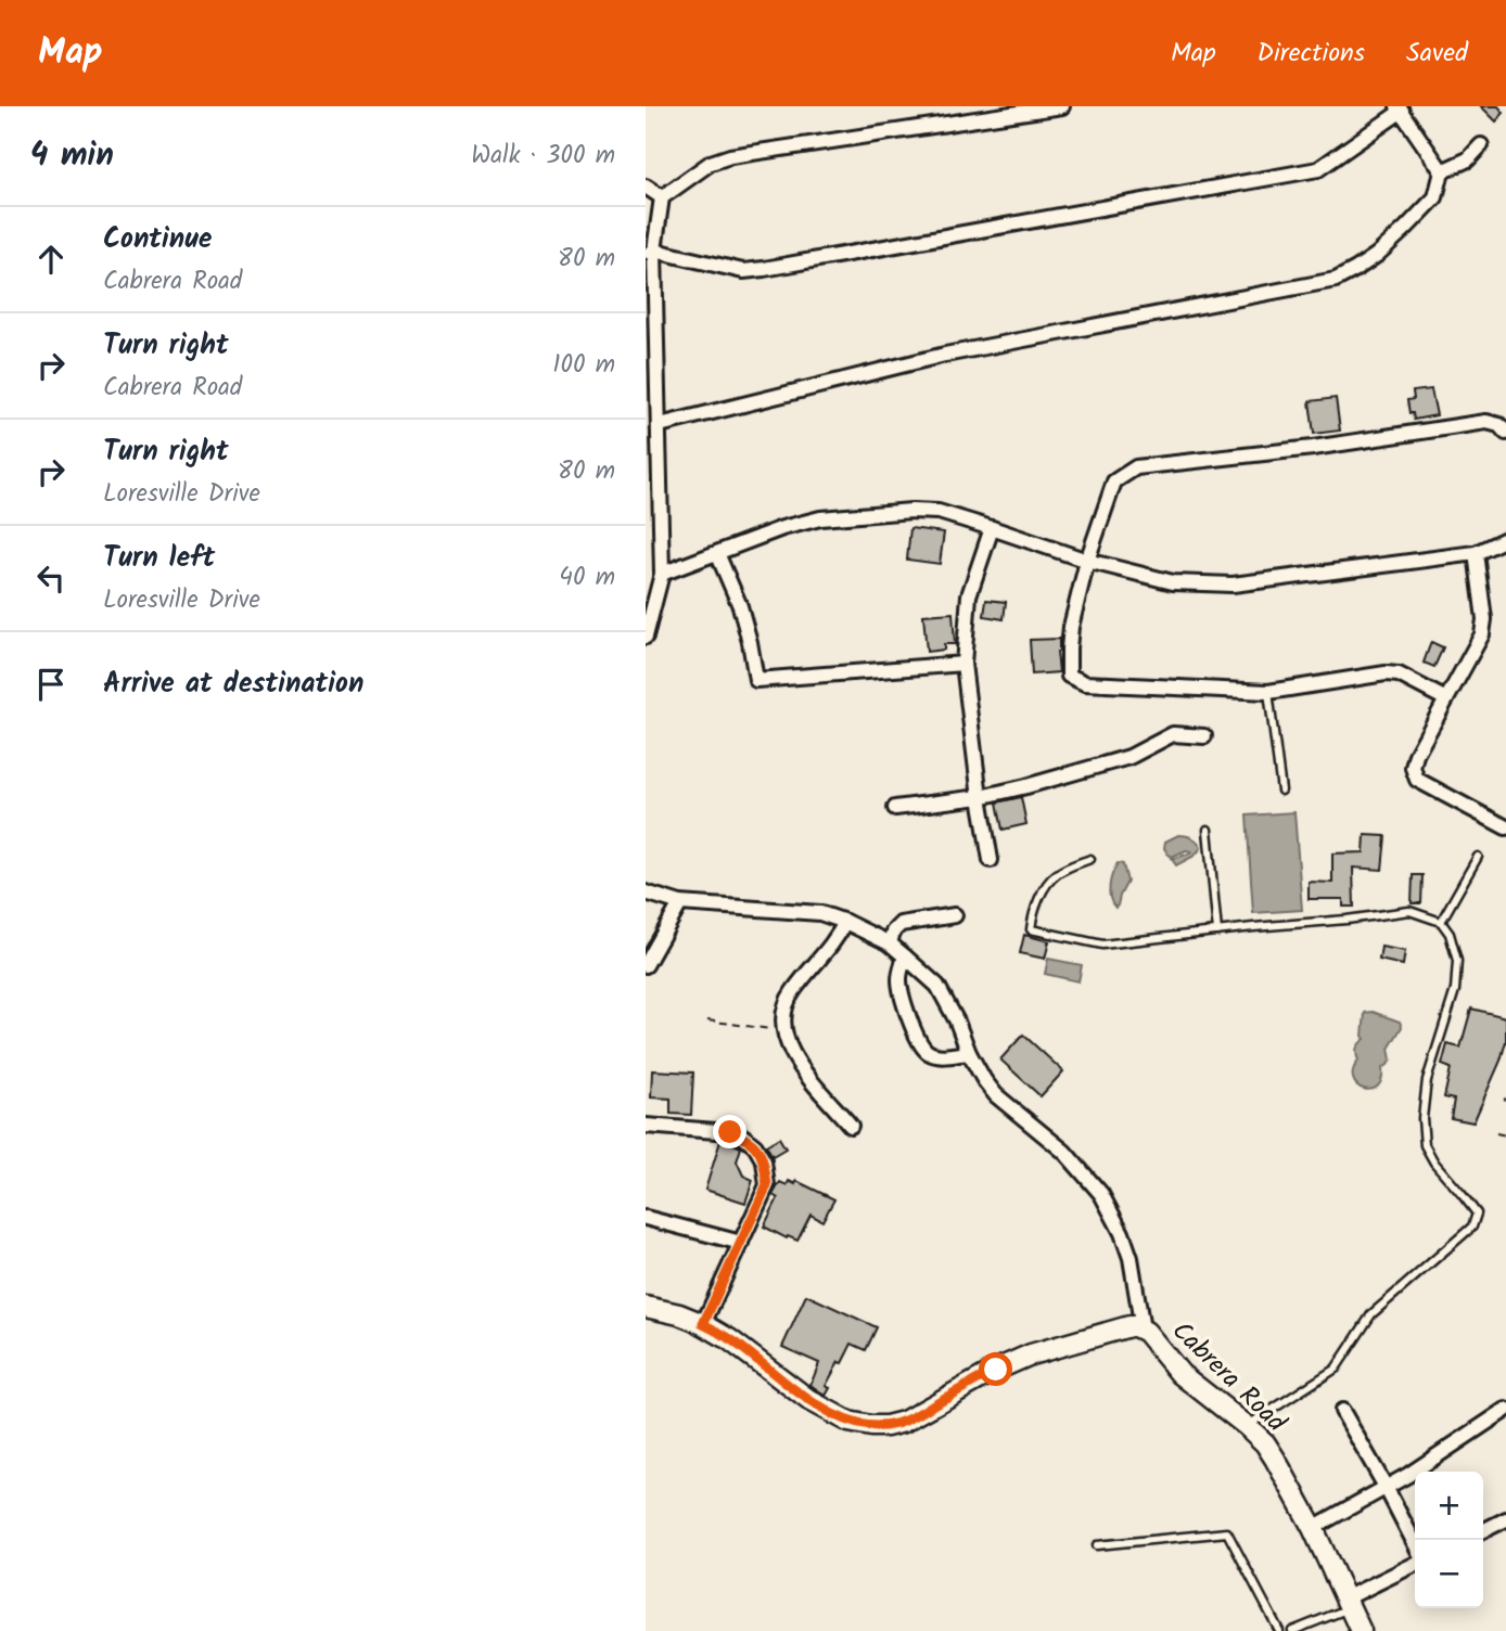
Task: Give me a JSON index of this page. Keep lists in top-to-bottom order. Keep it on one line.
{"streets":{"main road":["Cabrera Road"]},"page":{"header":"Map","nav":["Map","Directions","Saved"],"heading":["4 min","Walk · 300 m"],"list":[["Continue","Cabrera Road","80 m"],["Turn right","Cabrera Road","100 m"],["Turn right","Loresville Drive","80 m"],["Turn left","Loresville Drive","40 m"],"Arrive at destination"],"map_buttons":["+","−"]}}
